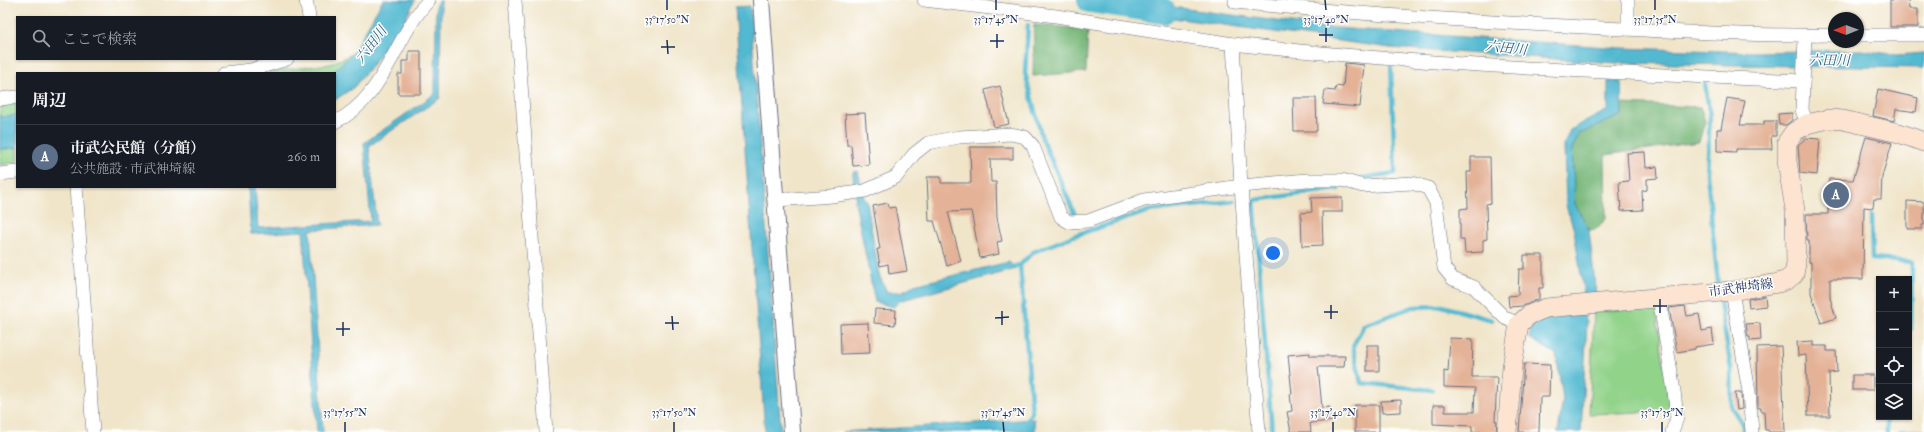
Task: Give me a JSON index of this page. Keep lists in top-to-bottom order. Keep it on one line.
{"streets":{"main road":["市武神埼線"]},"water":["六田川"],"north":"left","page":{"search":"ここで検索","heading":"周辺","list":[{"mark":"A","name":"市武公民館（分館）","note":"公共施設 · 市武神埼線","value":"260 m"}],"pins":"A","map_buttons":["+","−"]},"coordinates":["33°17'50\"N","33°17'45\"N","33°17'40\"N","33°17'35\"N","33°17'55\"N"]}
